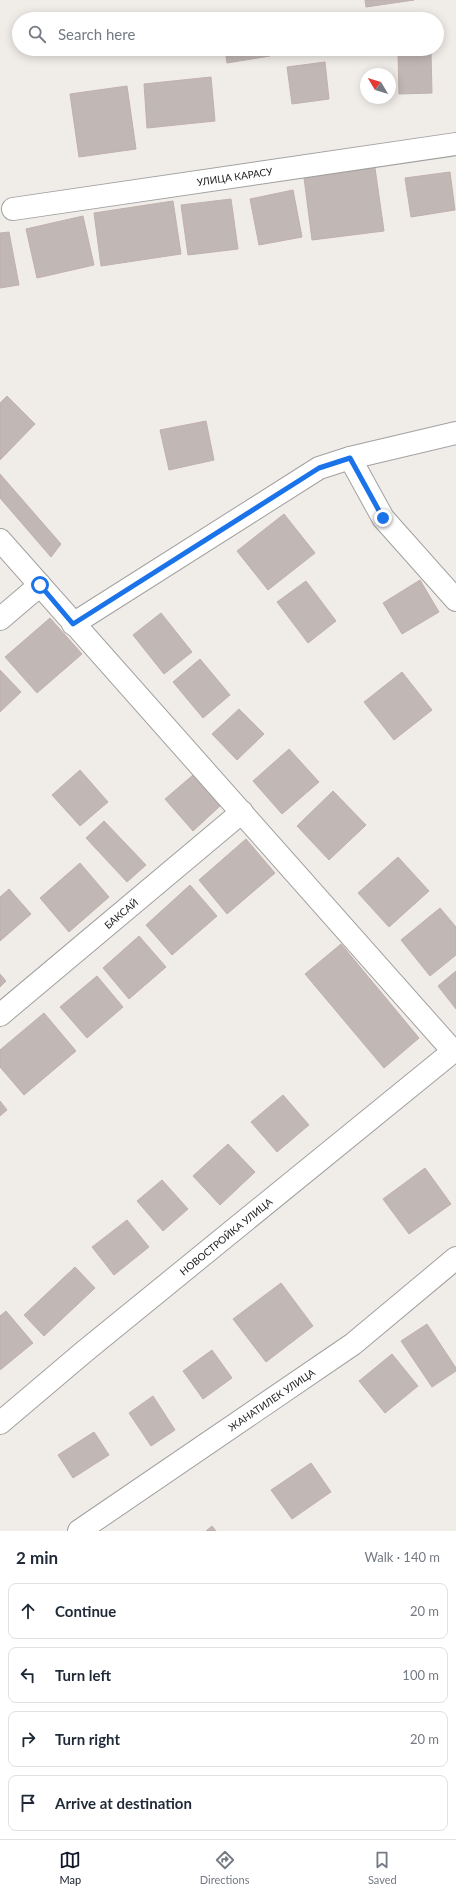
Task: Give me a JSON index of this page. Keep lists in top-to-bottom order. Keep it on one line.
{"streets":{"street":["УЛИЦА КАРАСУ","БАКСАЙ","НОВОСТРОЙКА УЛИЦА","ЖАНАТИЛЕК УЛИЦА"]},"north":"top left","page":{"search":"Search here","heading":["2 min","Walk · 140 m"],"list":[["Continue","20 m"],["Turn left","100 m"],["Turn right","20 m"],"Arrive at destination"],"nav":["Map","Directions","Saved"]}}
